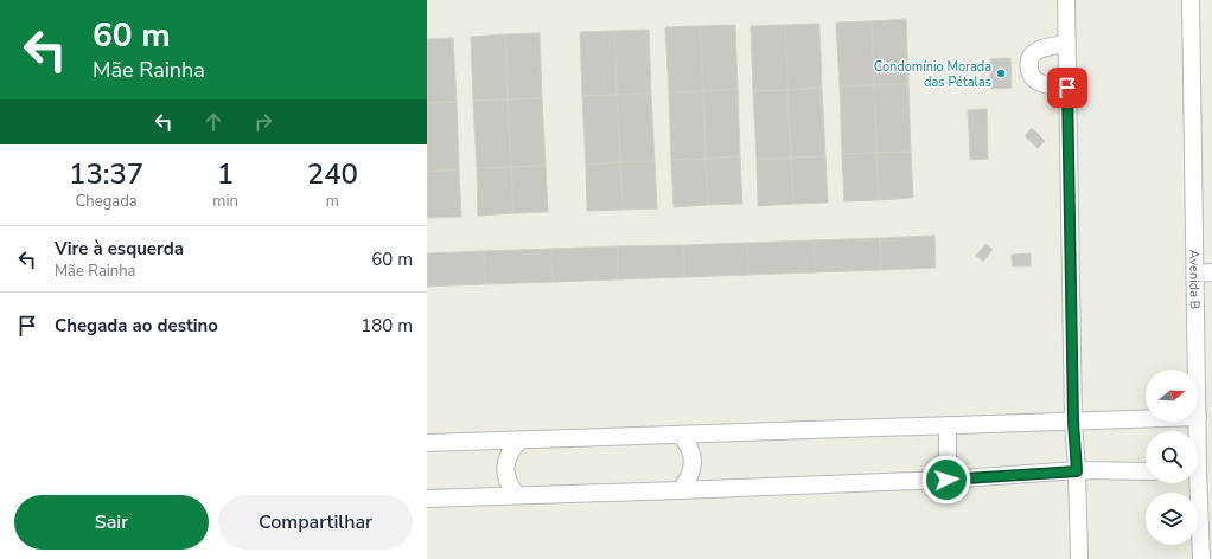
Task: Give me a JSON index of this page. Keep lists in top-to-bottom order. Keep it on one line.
{"streets":{"street":["Avenida B"]},"places":["Condomínio Morada das Pétalas"],"north":"right","page":{"turn":["60 m","Mãe Rainha"],"eta":["13:37","Chegada","1","min","240","m"],"list":[{"name":"Vire à esquerda","note":"Mãe Rainha","value":"60 m"},{"name":"Chegada ao destino","value":"180 m"}],"buttons":["Sair","Compartilhar"]}}
